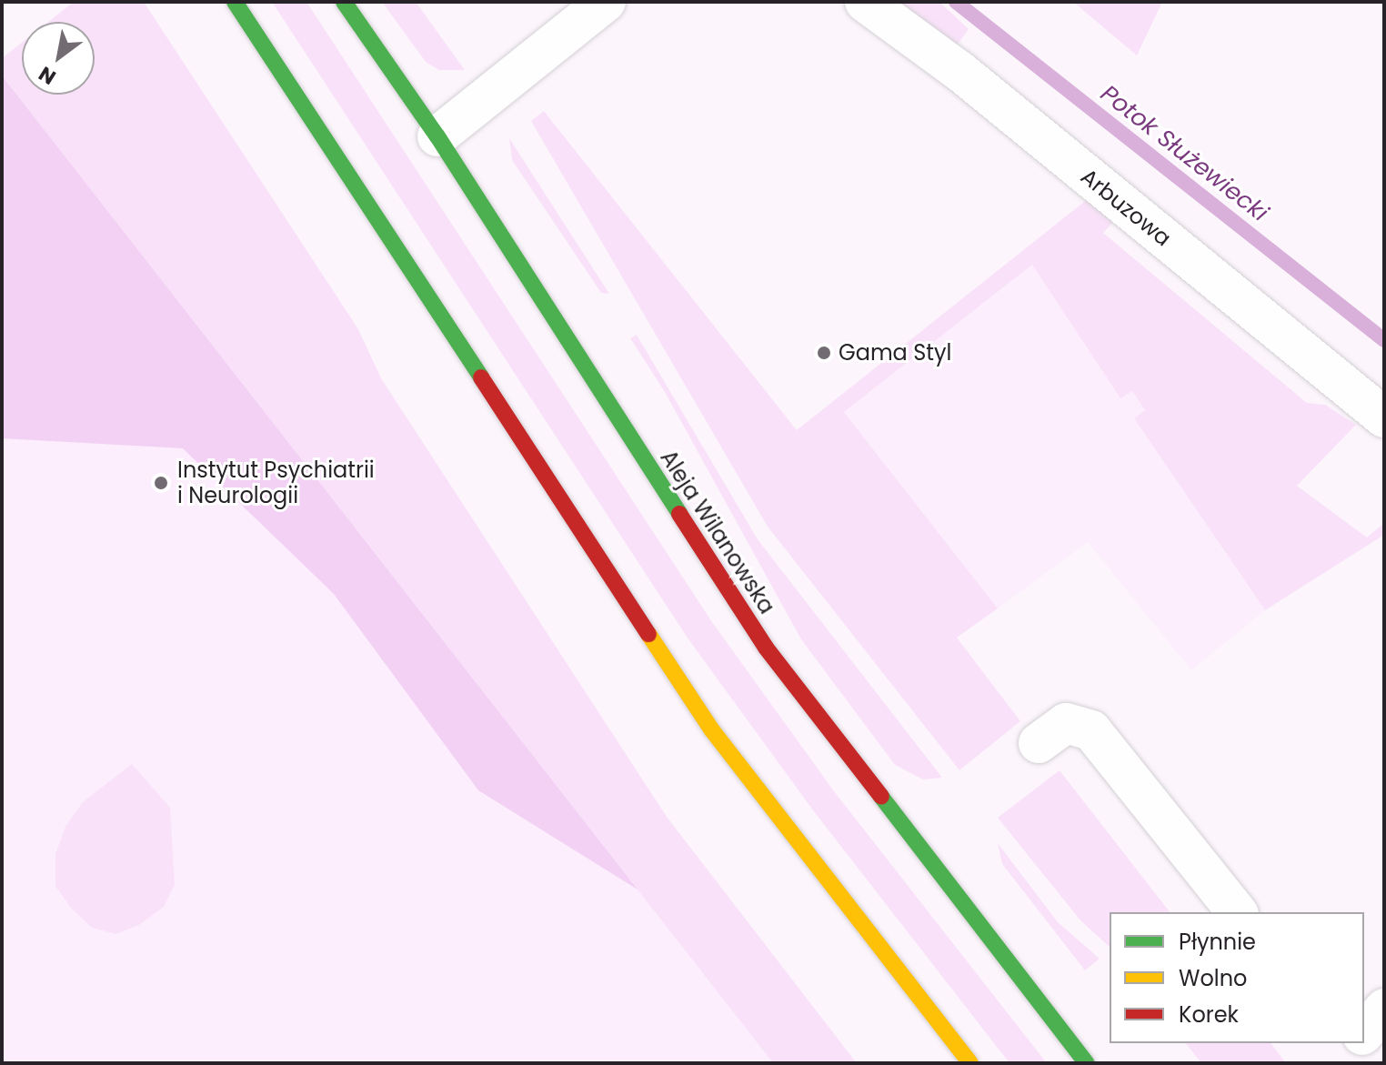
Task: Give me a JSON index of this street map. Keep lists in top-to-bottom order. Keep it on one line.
{"streets":{"main road":["Aleja Wilanowska"],"street":["Arbuzowa"]},"water":["Potok Służewiecki"],"places":["Gama Styl","Instytut Psychiatrii i Neurologii"],"legend":["Płynnie","Wolno","Korek"],"north":"bottom left"}
